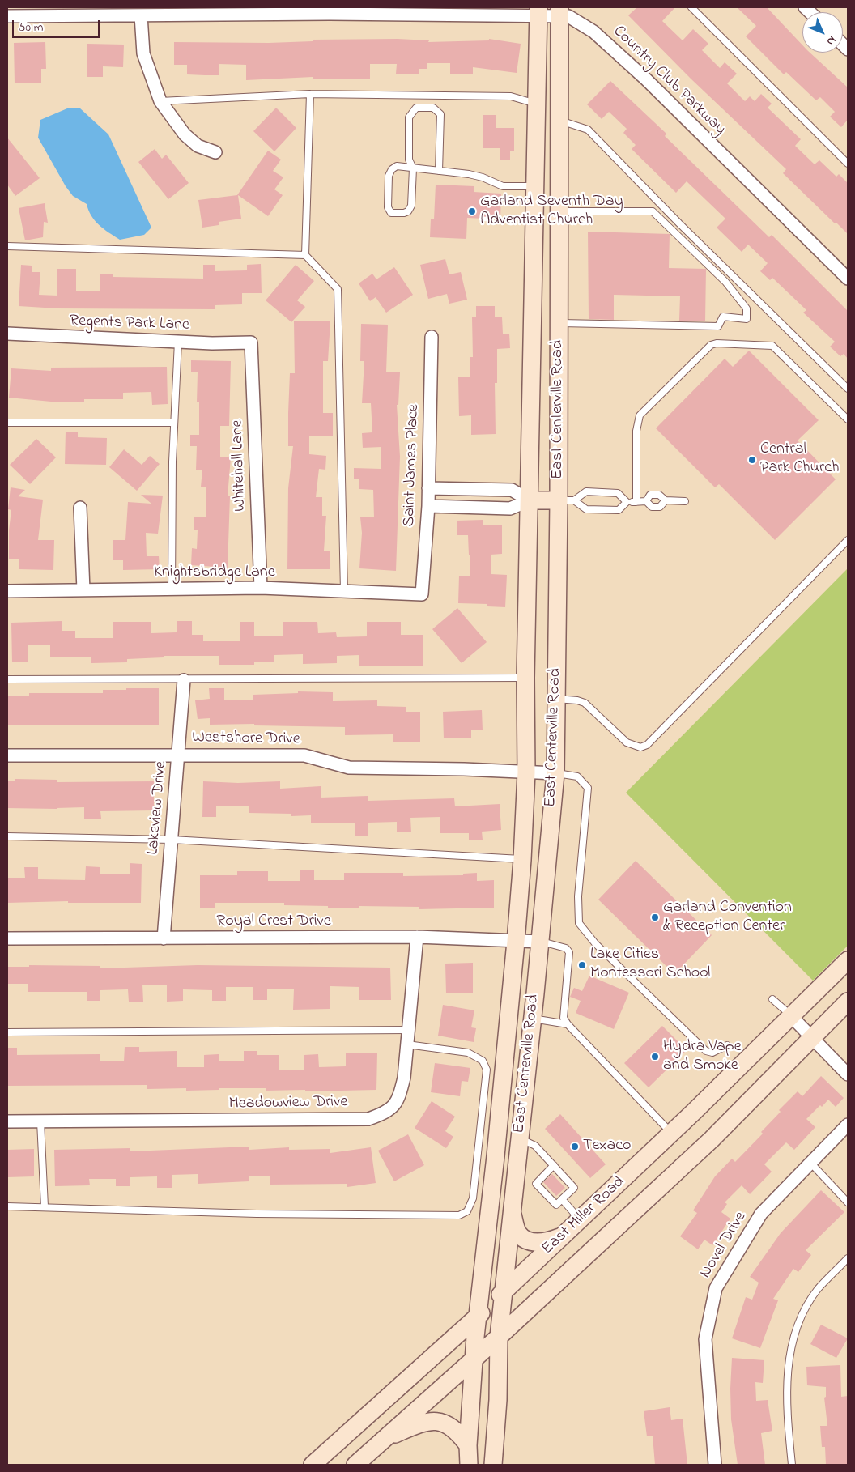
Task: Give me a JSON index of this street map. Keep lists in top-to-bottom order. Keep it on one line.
{"streets":{"main road":["East Centerville Road","East Miller Road"],"street":["Country Club Parkway","Regents Park Lane","Whitehall Lane","Saint James Place","Knightsbridge Lane","Westshore Drive","Lakeview Drive","Royal Crest Drive","Meadowview Drive","Novel Drive"]},"crossings":[["Country Club Parkway","East Centerville Road"],["Regents Park Lane","Whitehall Lane"],["East Centerville Road","Westshore Drive"],["East Centerville Road","Royal Crest Drive"],["East Centerville Road","East Miller Road"],["Whitehall Lane","Knightsbridge Lane"],["Saint James Place","Knightsbridge Lane"],["Westshore Drive","Lakeview Drive"],["Lakeview Drive","Royal Crest Drive"],["Royal Crest Drive","Meadowview Drive"]],"places":["Garland Seventh Day Adventist Church","Central Park Church","Garland Convention & Reception Center","Lake Cities Montessori School","Hydra Vape and Smoke","Texaco"],"scale_bar":"50 m","north":"bottom right"}
